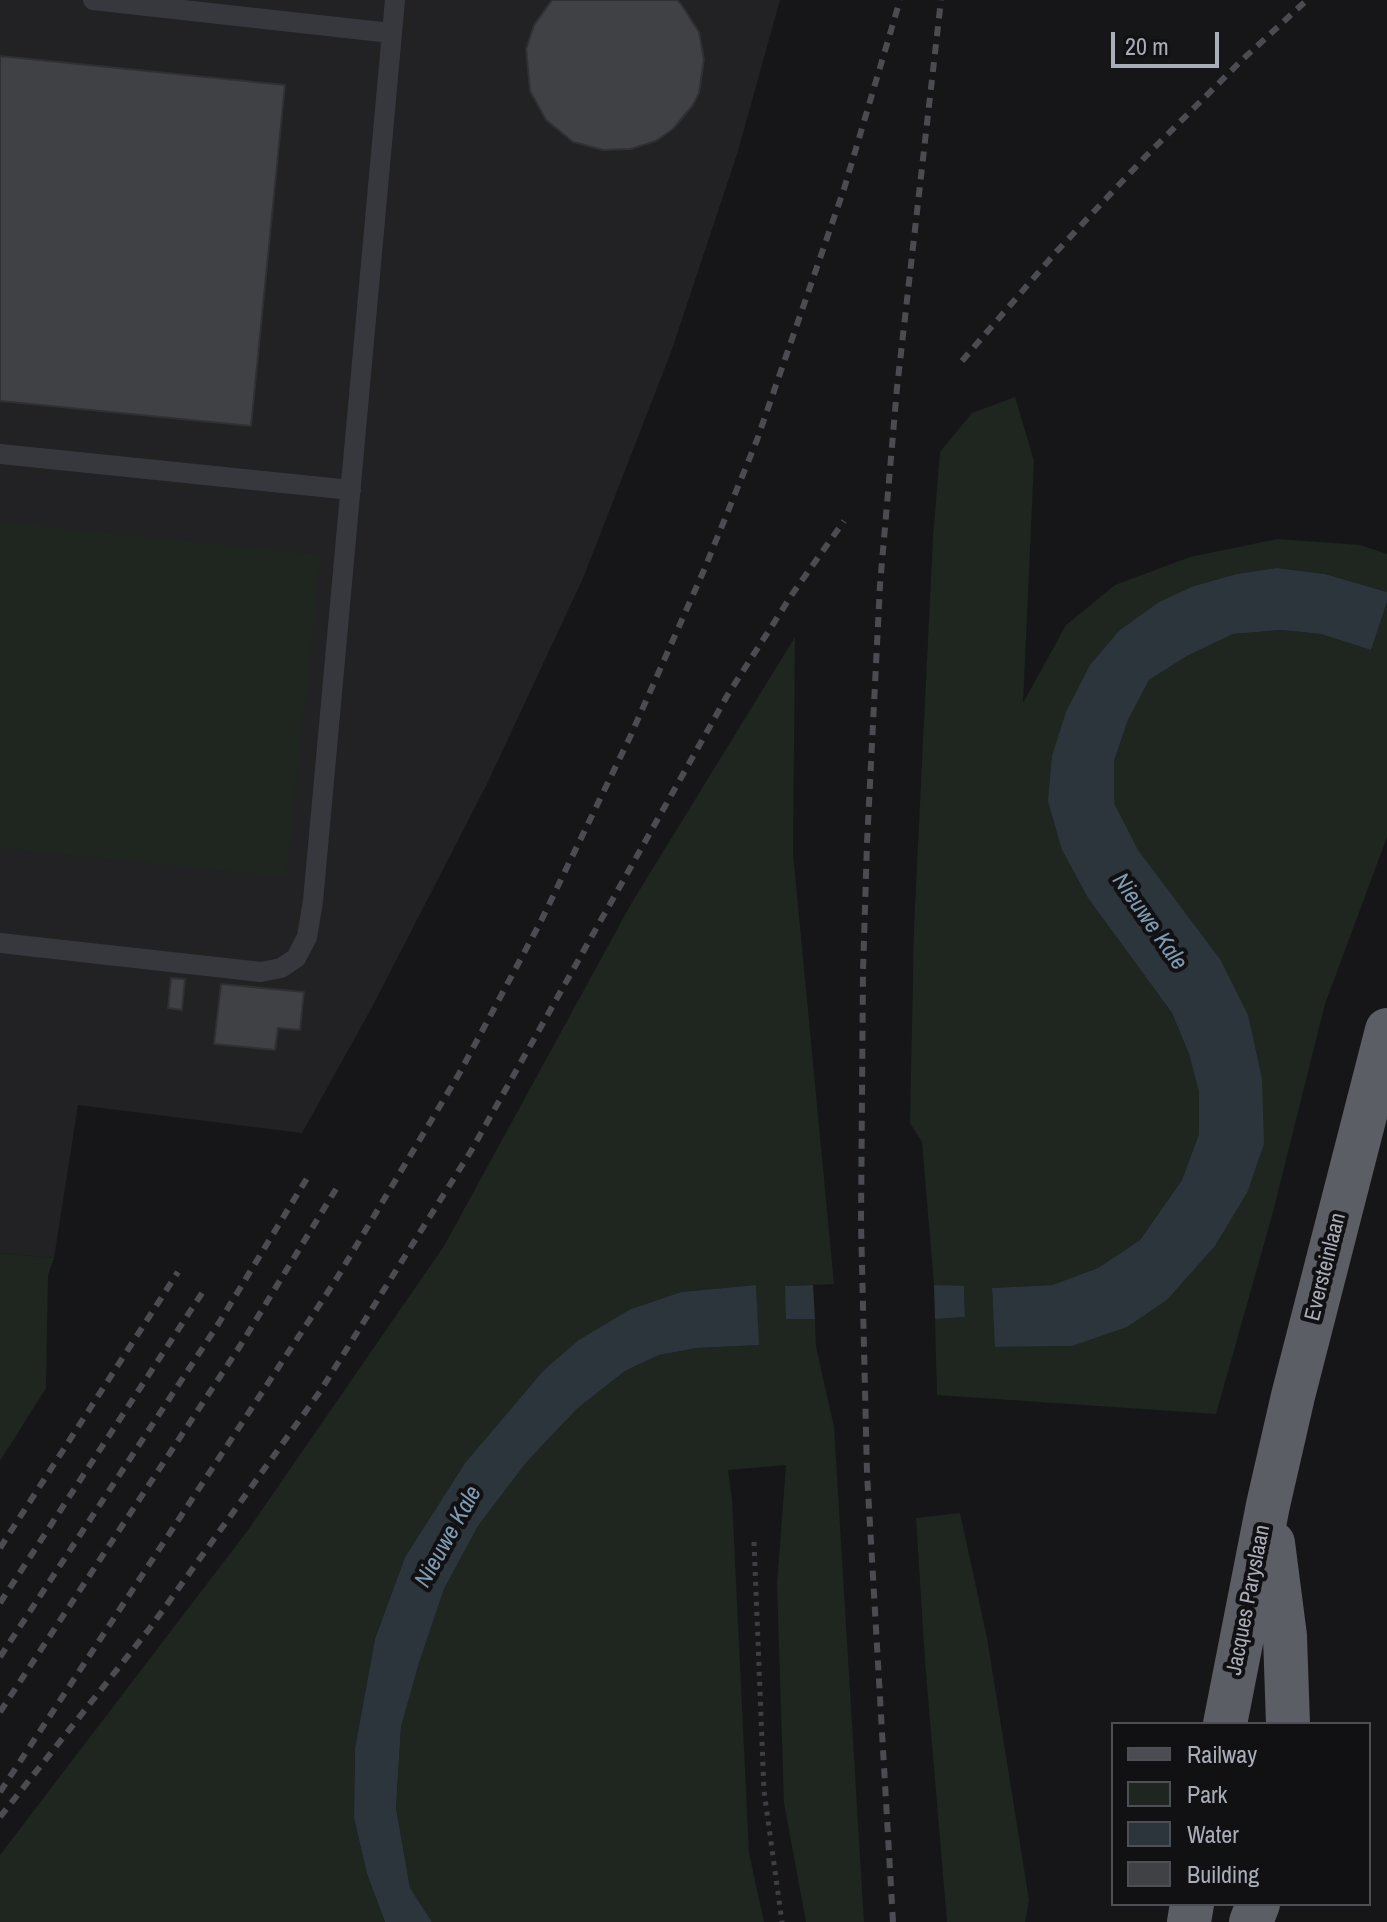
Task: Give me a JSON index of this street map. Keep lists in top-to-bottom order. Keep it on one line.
{"streets":{"highway":["Eversteinlaan","Jacques Paryslaan"]},"crossings":[["Eversteinlaan","Jacques Paryslaan"]],"water":["Nieuwe Kale"],"legend":["Railway","Park","Water","Building"],"scale_bar":"20 m"}
